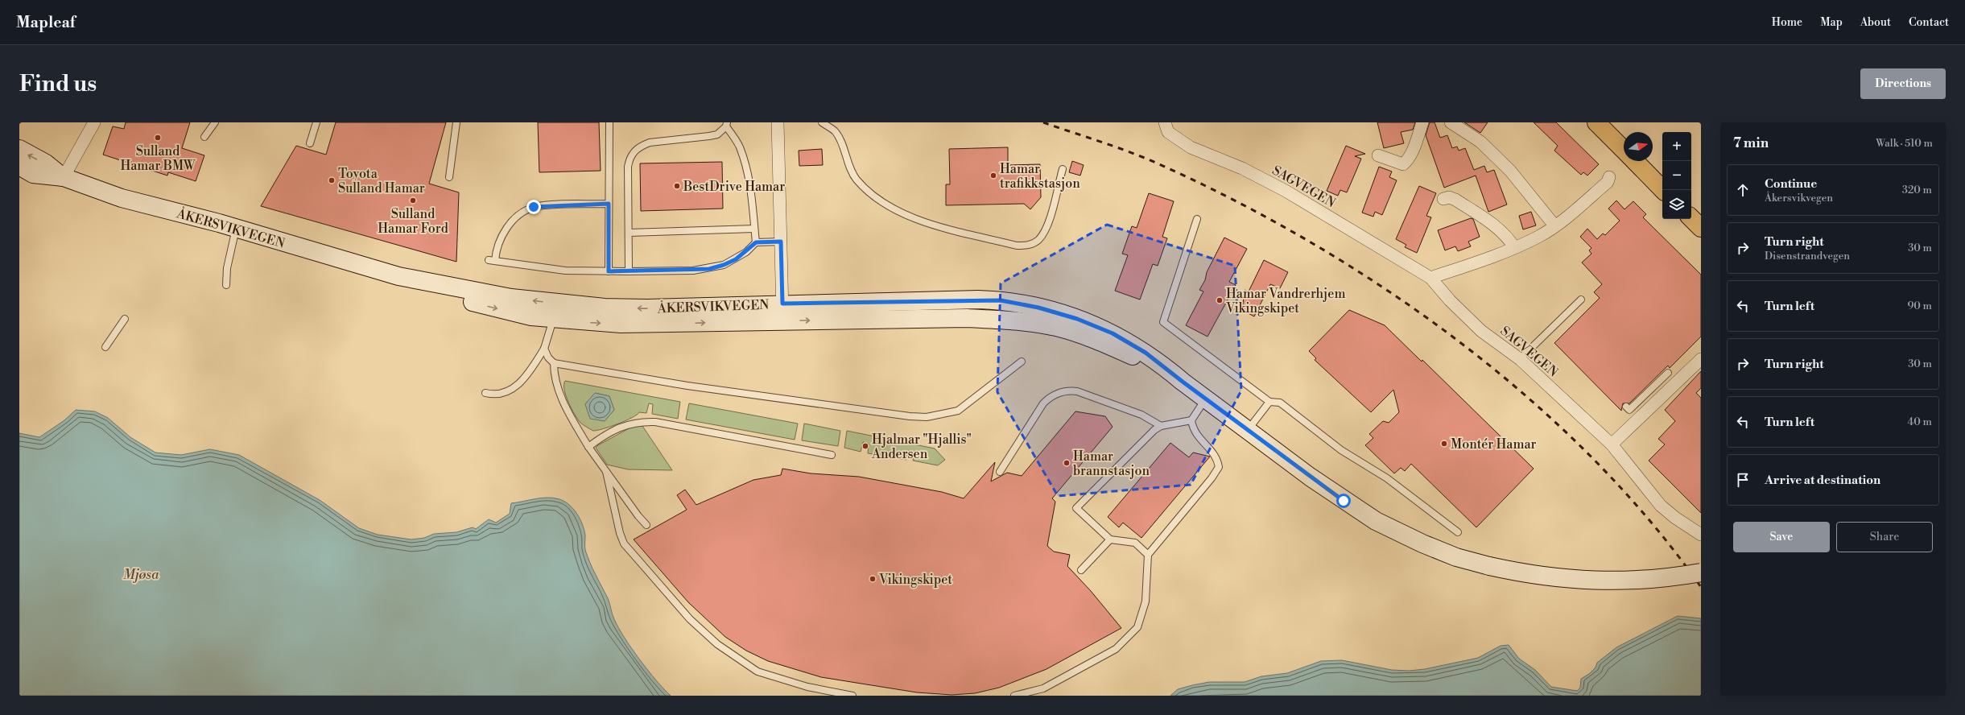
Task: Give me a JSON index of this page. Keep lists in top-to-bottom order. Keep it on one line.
{"streets":{"street":["SAGVEGEN","ÅKERSVIKVEGEN"]},"water":["Mjøsa"],"places":["Sulland Hamar BMW","Hamar trafikkstasjon","Toyota Sulland Hamar","BestDrive Hamar","Sulland Hamar Ford","Hamar Vandrerhjem Vikingskipet","Montér Hamar","Hjalmar \"Hjallis\" Andersen","Hamar brannstasjon","Vikingskipet"],"north":"right","page":{"header":"Mapleaf","nav":["Home","Map","About","Contact"],"buttons":["Directions",["Save","Share"]],"title":"Find us","heading":["7 min","Walk · 510 m"],"map_buttons":["+","−"],"list":[["Continue","Åkersvikvegen","320 m"],["Turn right","Disenstrandvegen","30 m"],["Turn left","90 m"],["Turn right","30 m"],["Turn left","40 m"],"Arrive at destination"]}}
